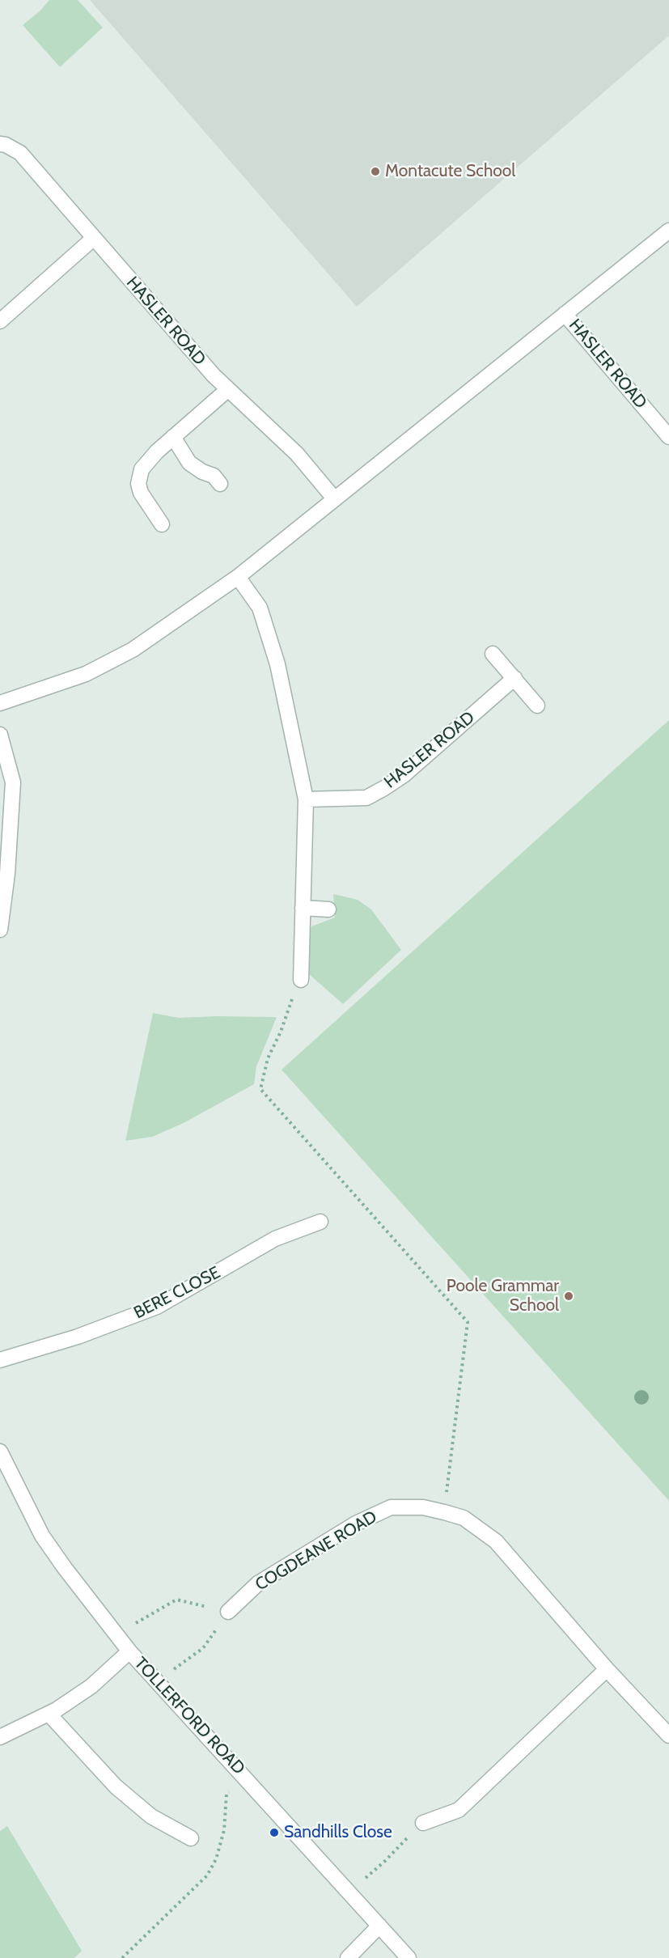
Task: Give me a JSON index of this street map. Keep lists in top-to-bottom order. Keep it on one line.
{"streets":{"street":["HASLER ROAD","BERE CLOSE","COGDEANE ROAD","TOLLERFORD ROAD"]},"places":["Montacute School","Poole Grammar School","Sandhills Close"]}
